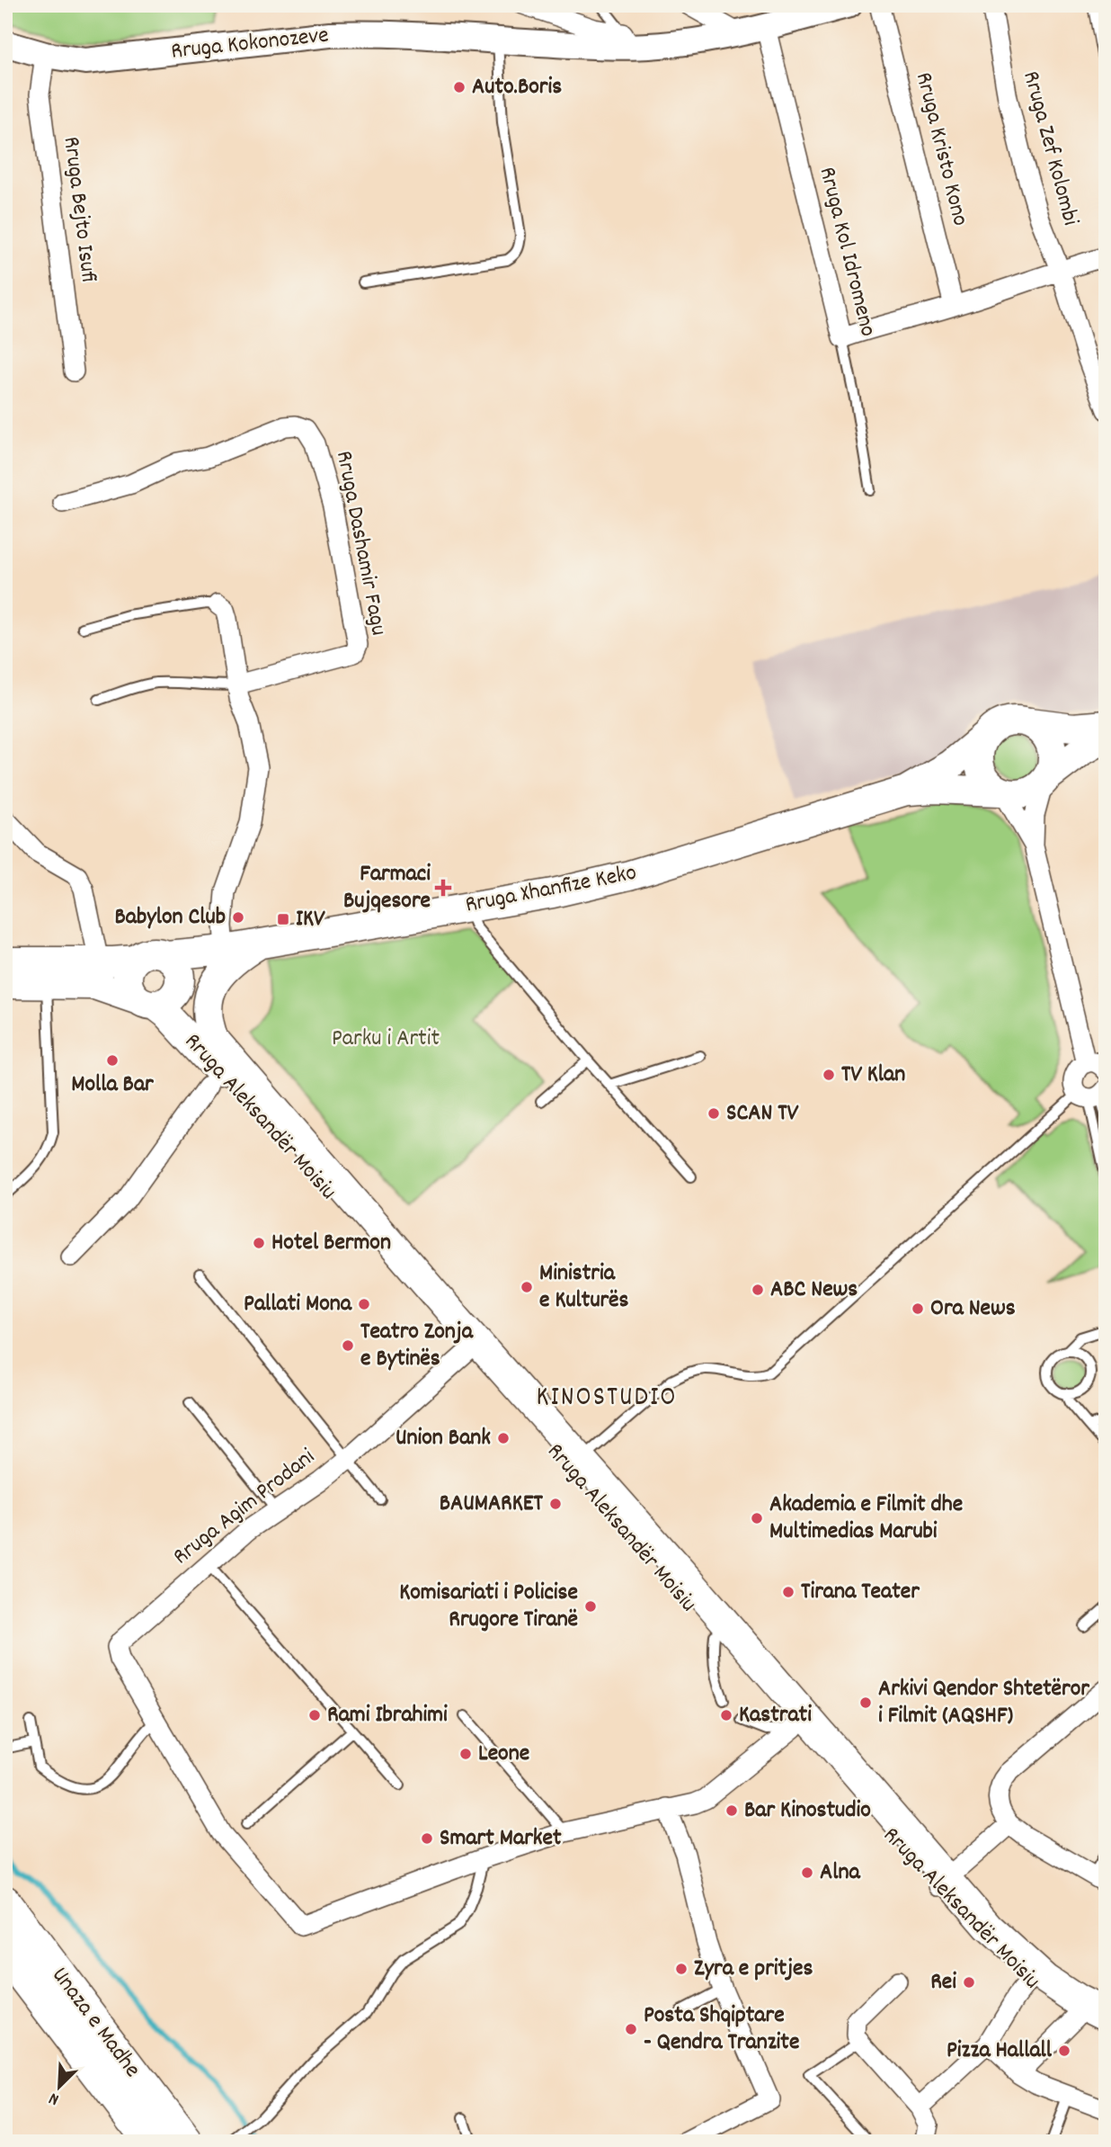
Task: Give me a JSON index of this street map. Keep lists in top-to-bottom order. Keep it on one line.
{"streets":{"highway":["Unaza e Madhe"],"main road":["Rruga Xhanfize Keko","Rruga Aleksandër Moisiu"],"street":["Rruga Kokonozeve","Rruga Zef Kolombi","Rruga Kristo Kono","Rruga Bejto Isufi","Rruga Kol Idromeno","Rruga Dashamir Fagu","Rruga Agim Prodani"]},"crossings":[["Rruga Kokonozeve","Rruga Bejto Isufi"],["Rruga Kokonozeve","Rruga Kol Idromeno"],["Rruga Xhanfize Keko","Rruga Aleksandër Moisiu"],["Rruga Aleksandër Moisiu","Rruga Agim Prodani"]],"districts":["KINOSTUDIO"],"parks":["Parku i Artit"],"places":{"other":["Auto.Boris","Babylon Club","Molla Bar","TV Klan","SCAN TV","Hotel Bermon","Ministria e Kulturës","ABC News","Pallati Mona","Ora News","Teatro Zonja e Bytinës","Union Bank","BAUMARKET","Akademia e Filmit dhe Multimedias Marubi","Tirana Teater","Komisariati i Policise Rrugore Tiranë","Arkivi Qendor Shtetëror i Filmit (AQSHF)","Rami Ibrahimi","Kastrati","Leone","Bar Kinostudio","Smart Market","Alna","Zyra e pritjes","Rei","Posta Shqiptare - Qendra Tranzite","Pizza Hallall"],"health":["Farmaci Bujqesore"],"transit":["IKV"]},"north":"bottom left"}
